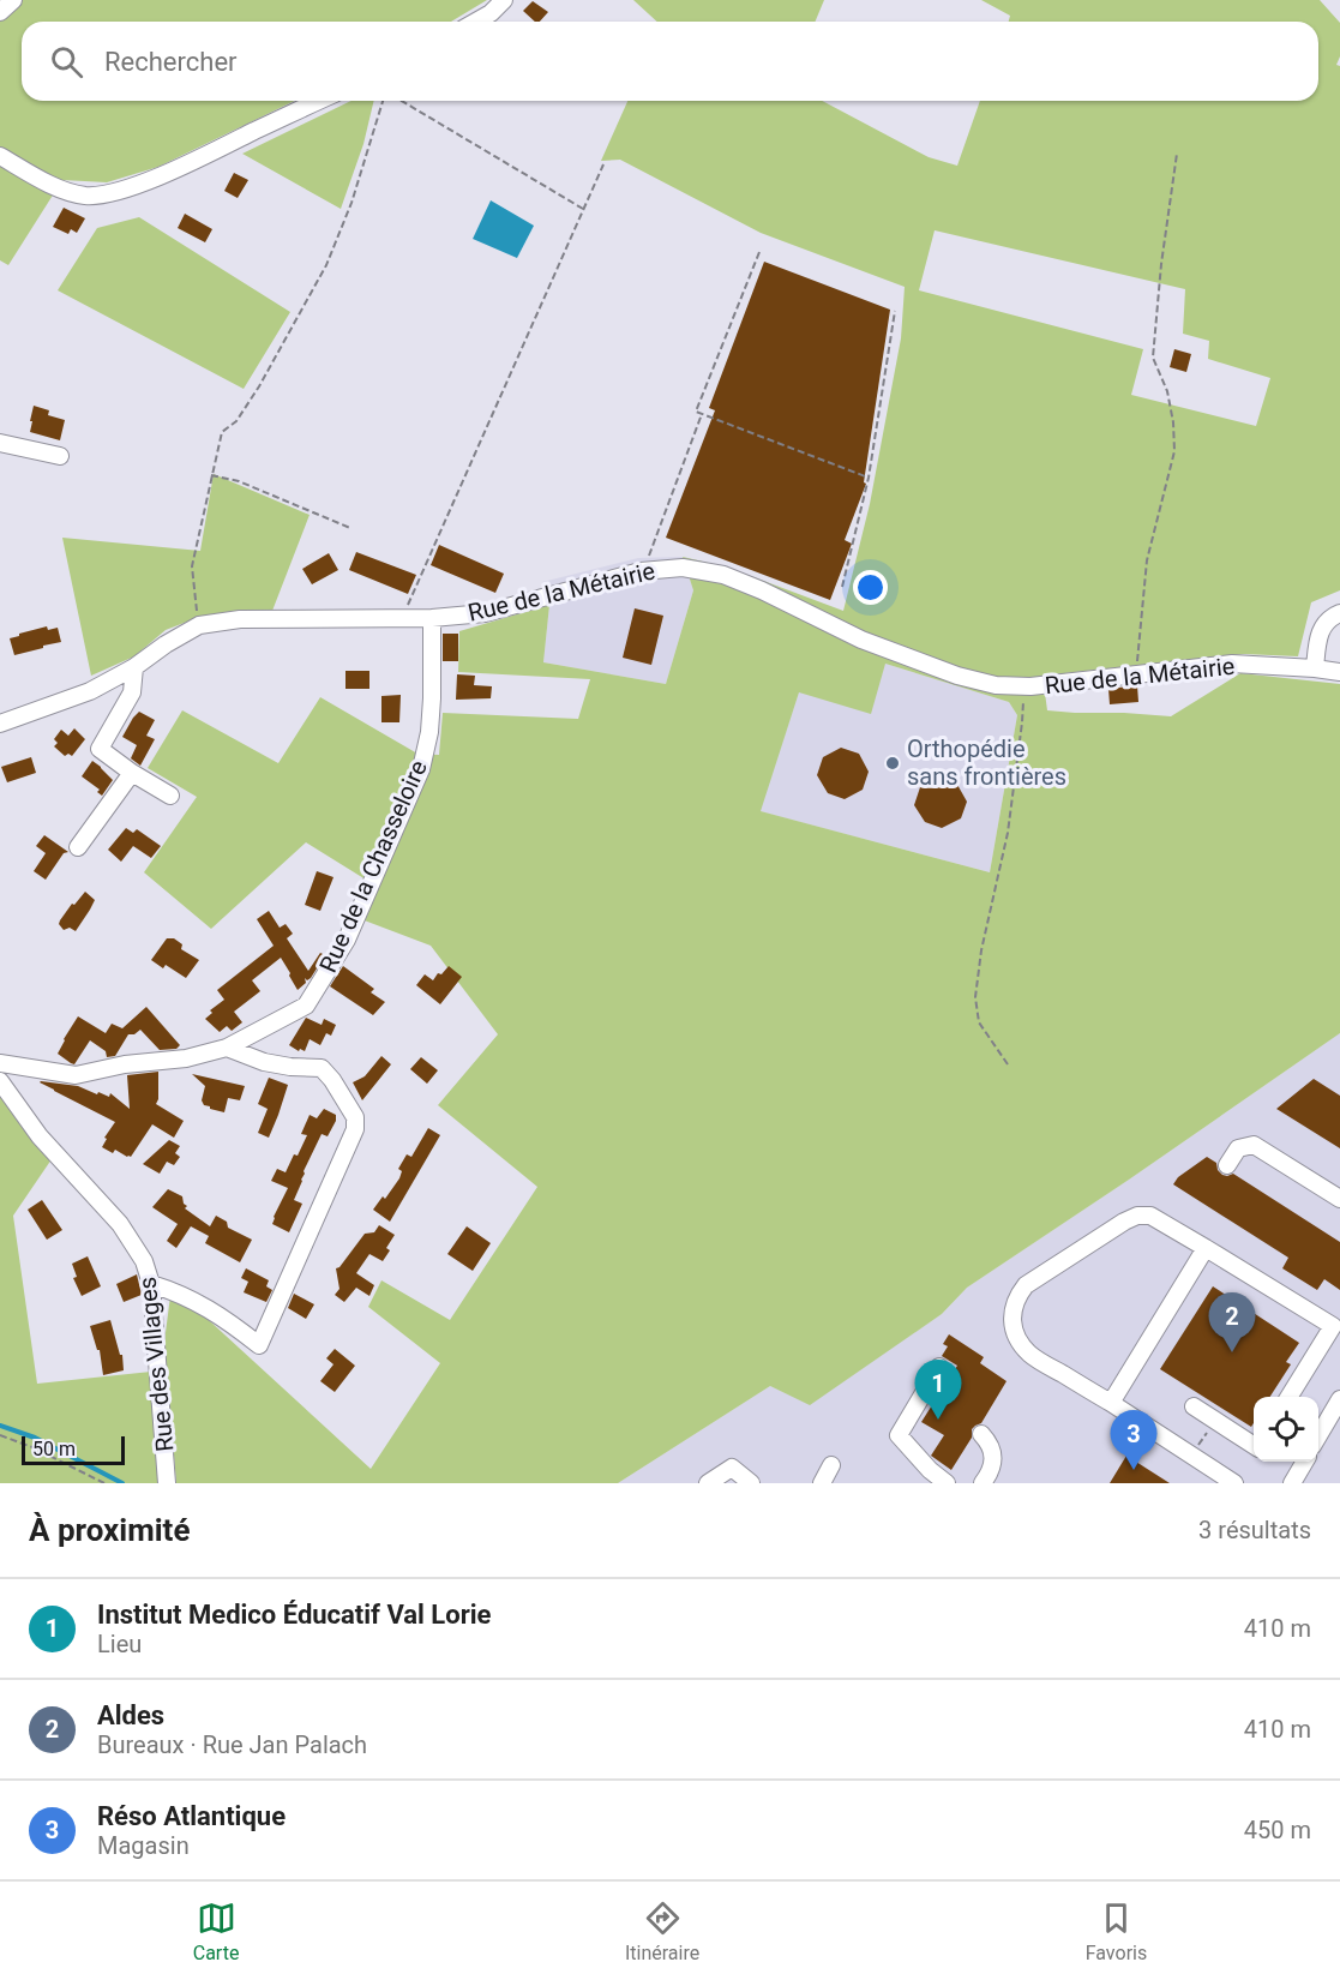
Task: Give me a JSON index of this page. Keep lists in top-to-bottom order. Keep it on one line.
{"streets":{"street":["Rue de la Métairie","Rue de la Chasseloire","Rue des Villages"]},"crossings":[["Rue de la Métairie","Rue de la Chasseloire"]],"places":["Orthopédie sans frontières"],"scale_bar":"50 m","page":{"search":"Rechercher","pins":["2","1","3"],"scale":"50 m","heading":["À proximité","3 résultats"],"list":[{"mark":"1","name":"Institut Medico Éducatif Val Lorie","note":"Lieu","value":"410 m"},{"mark":"2","name":"Aldes","note":"Bureaux · Rue Jan Palach","value":"410 m"},{"mark":"3","name":"Réso Atlantique","note":"Magasin","value":"450 m"}],"nav":["Carte","Itinéraire","Favoris"]}}
